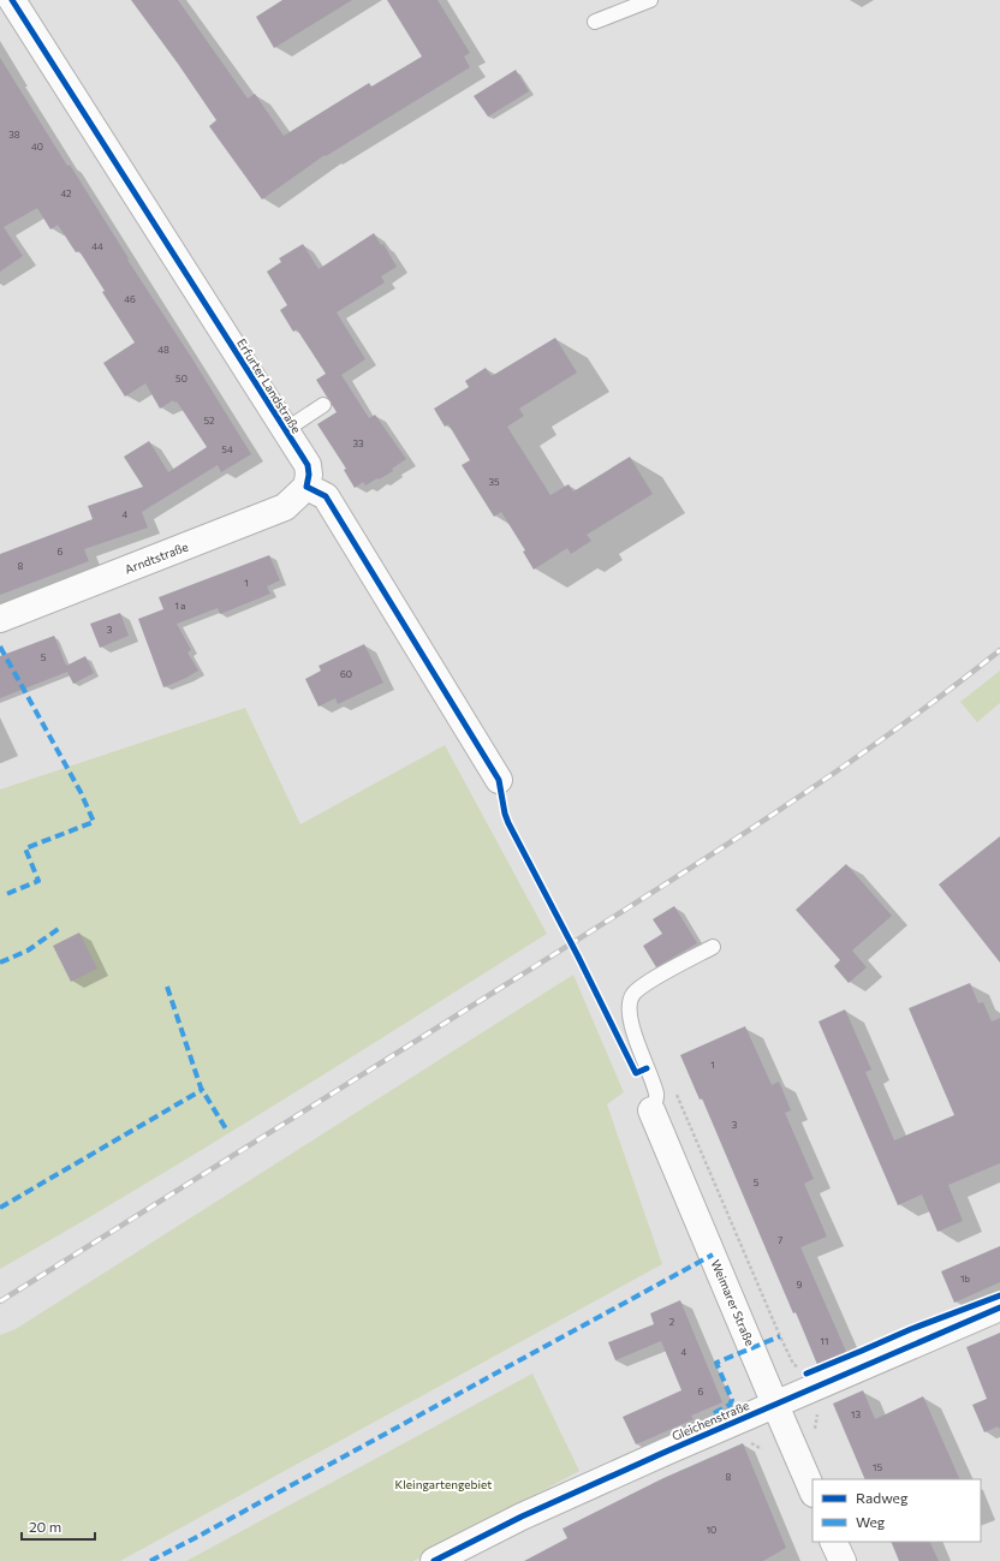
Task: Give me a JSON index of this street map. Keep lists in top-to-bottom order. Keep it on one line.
{"streets":{"street":["Erfurter Landstraße","Arndtstraße","Weimarer Straße","Gleichenstraße"]},"crossings":[["Erfurter Landstraße","Arndtstraße"],["Weimarer Straße","Gleichenstraße"]],"parks":["Kleingartengebiet"],"house_numbers":["38","40","42","44","46","48","50","52","33","54","35","4","6","8","1","1 a","3","5","60","1","3","5","7","1b","9","2","11","4","6","13","15","8","10"],"legend":["Radweg","Weg"],"scale_bar":"20 m"}
